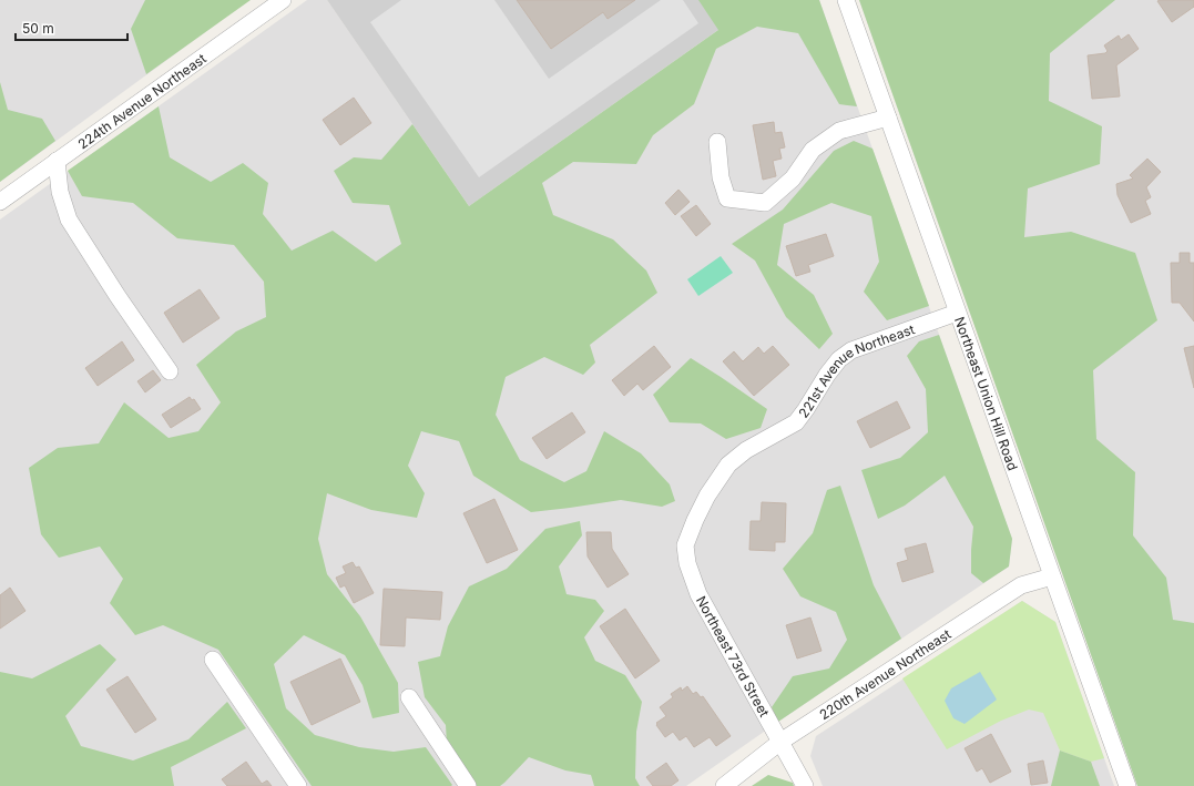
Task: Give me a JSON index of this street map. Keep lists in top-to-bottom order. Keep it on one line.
{"streets":{"street":["224th Avenue Northeast","221st Avenue Northeast","Northeast Union Hill Road","Northeast 73rd Street","220th Avenue Northeast"]},"crossings":[["221st Avenue Northeast","Northeast Union Hill Road"],["221st Avenue Northeast","Northeast 73rd Street"],["Northeast Union Hill Road","220th Avenue Northeast"],["Northeast 73rd Street","220th Avenue Northeast"]],"scale_bar":"50 m"}
